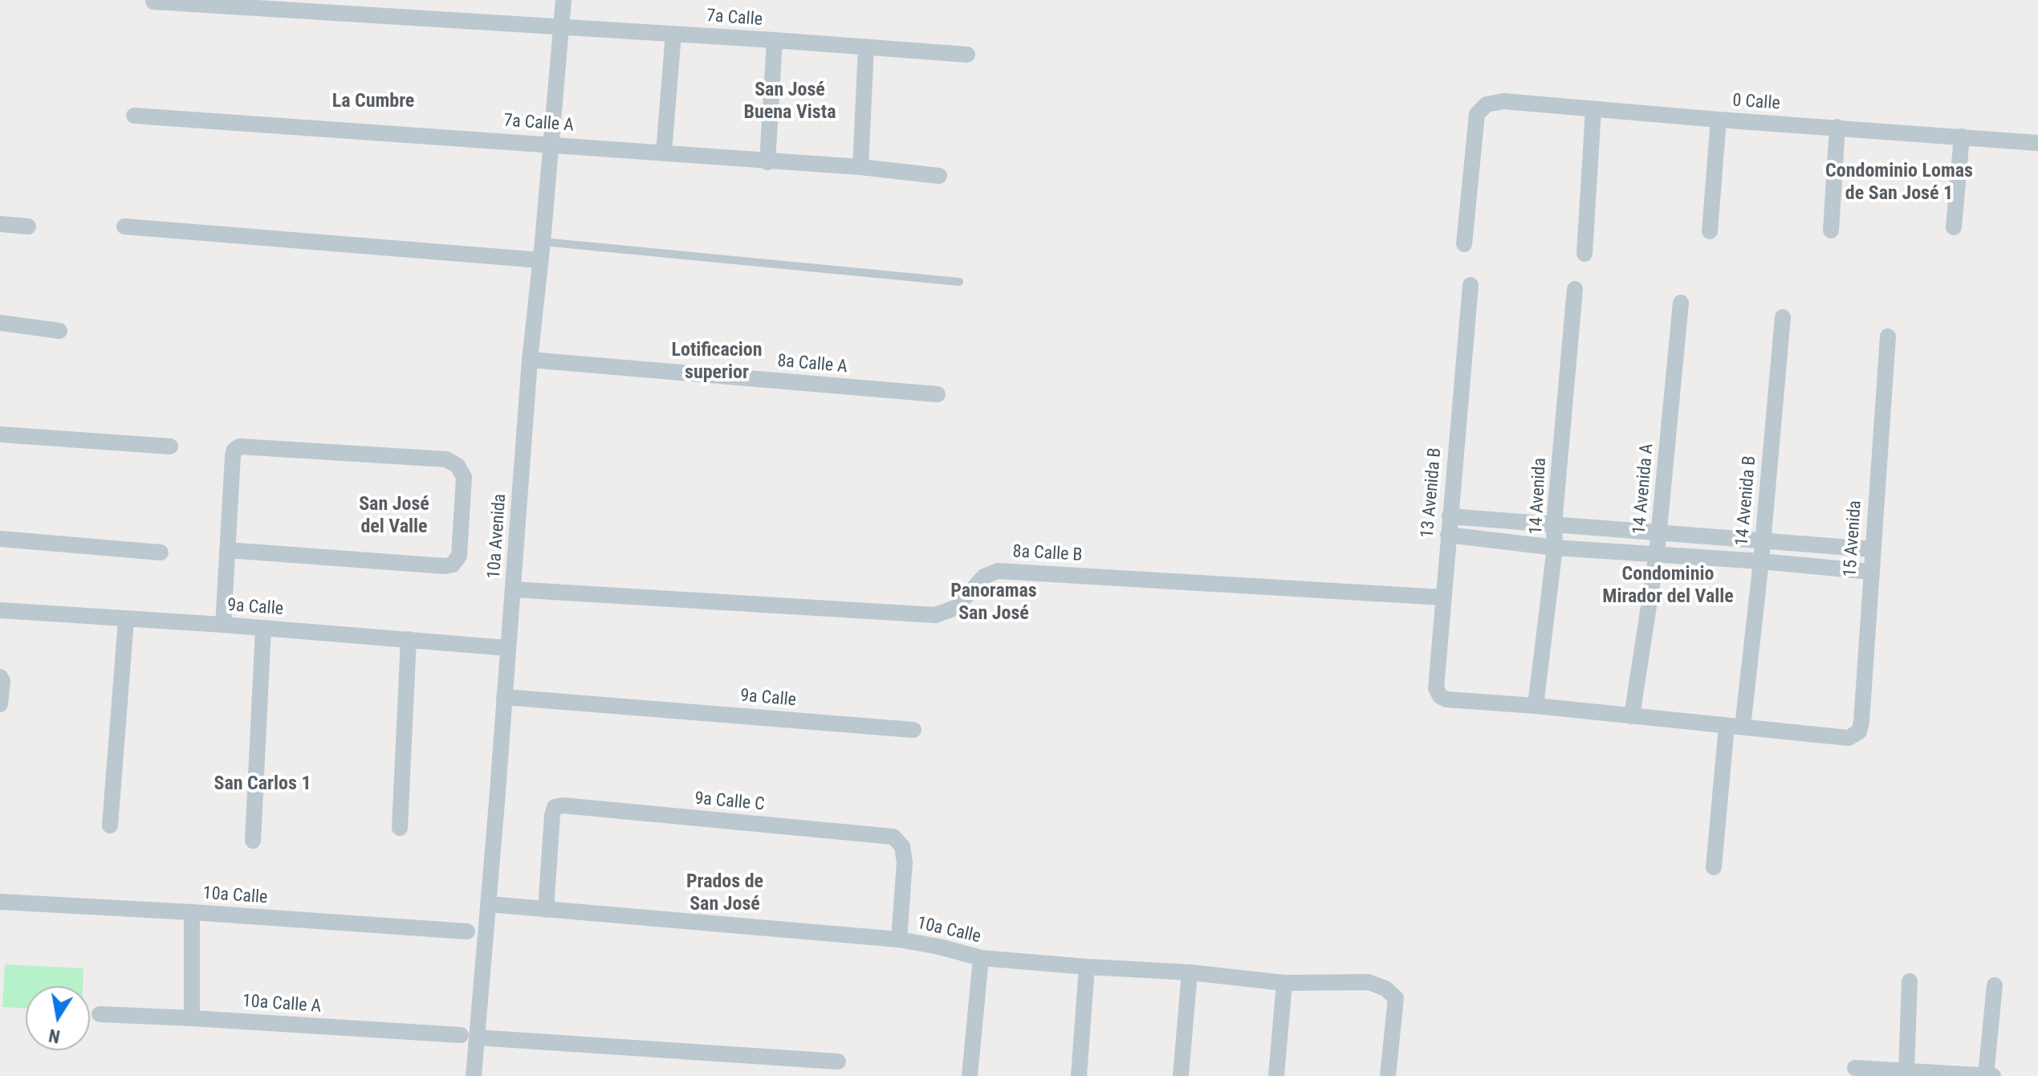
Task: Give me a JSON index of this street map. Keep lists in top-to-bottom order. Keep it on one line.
{"streets":{"street":["7a Calle","0 Calle","7a Calle A","8a Calle A","14 Avenida A","13 Avenida B","14 Avenida","14 Avenida B","10a Avenida","15 Avenida","8a Calle B","9a Calle","9a Calle C","10a Calle","10a Calle A"]},"crossings":[["7a Calle","10a Avenida"],["7a Calle A","10a Avenida"],["8a Calle A","10a Avenida"],["13 Avenida B","14 Avenida"],["13 Avenida B","8a Calle B"],["14 Avenida B","15 Avenida"],["10a Avenida","8a Calle B"],["10a Avenida","9a Calle"],["10a Avenida","10a Calle"],["10a Avenida","10a Calle A"],["9a Calle C","10a Calle"]],"districts":["San José Buena Vista","La Cumbre","Condominio Lomas de San José 1","Lotificacion superior","San José del Valle","Condominio Mirador del Valle","Panoramas San José","San Carlos 1","Prados de San José"],"north":"bottom"}
